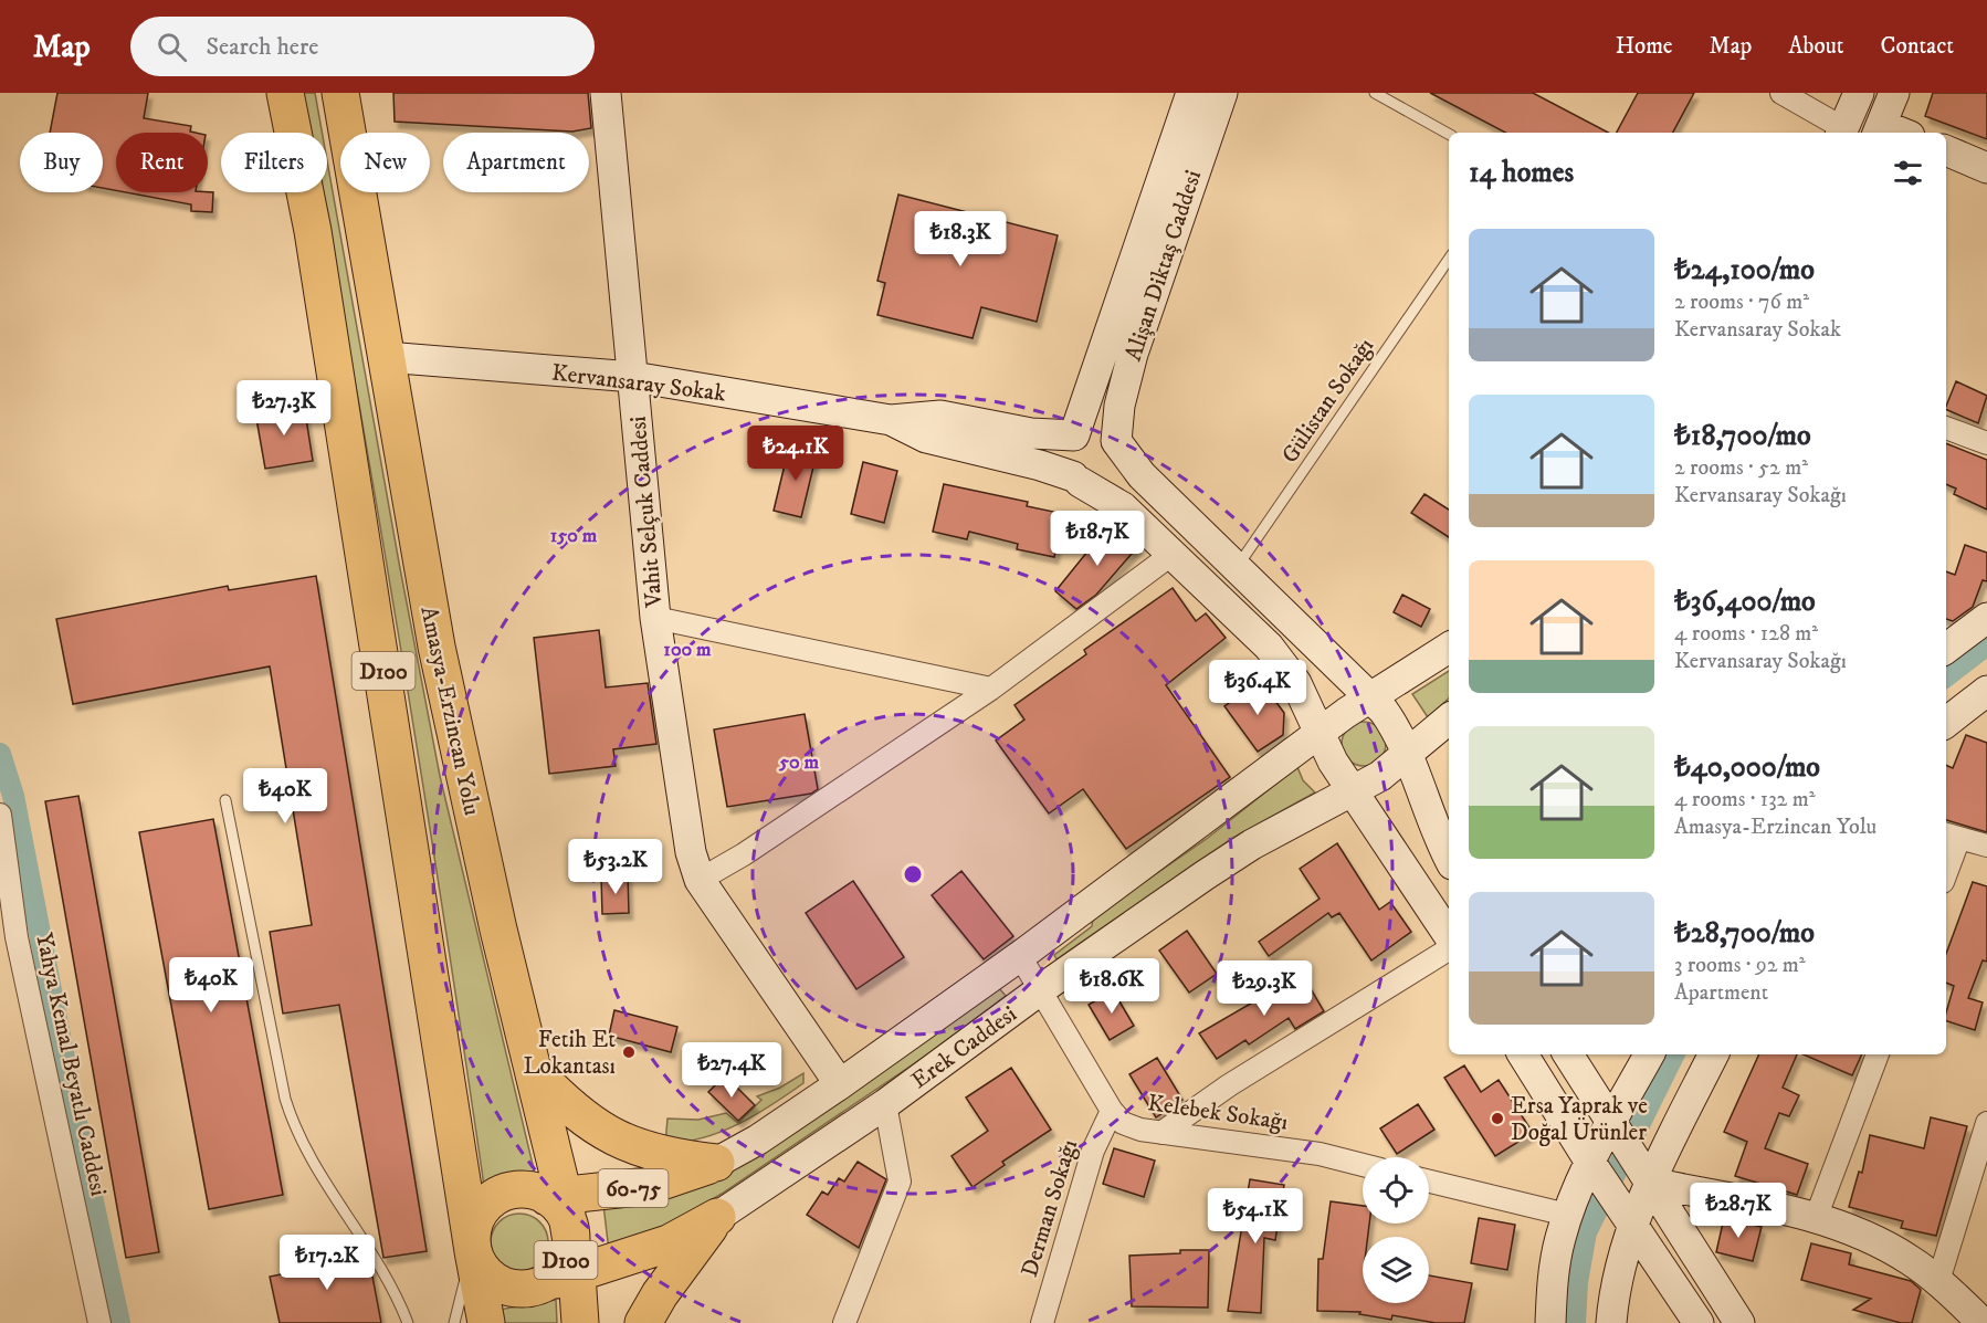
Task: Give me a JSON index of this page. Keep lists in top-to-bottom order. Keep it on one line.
{"streets":{"highway":["D100","Amasya-Erzincan Yolu","60-75"],"street":["Alişan Diktaş Caddesi","Kervansaray Sokak","Vahit Selçuk Caddesi","Erek Caddesi","Yahya Kemal Beyatlı Caddesi","Kelebek Sokağı","Derman Sokağı"],"lane":["Gülistan Sokağı"]},"crossings":[["Alişan Diktaş Caddesi","Kervansaray Sokak"],["Kervansaray Sokak","Vahit Selçuk Caddesi"],["Kervansaray Sokak","Amasya-Erzincan Yolu"],["Vahit Selçuk Caddesi","Erek Caddesi"],["D100","Amasya-Erzincan Yolu"],["D100","60-75"],["Amasya-Erzincan Yolu","60-75"],["Erek Caddesi","Kelebek Sokağı"],["Erek Caddesi","60-75"],["Kelebek Sokağı","Derman Sokağı"]],"places":["Fetih Et Lokantası","Ersa Yaprak ve Doğal Ürünler"],"page":{"header":"Map","search":"Search here","nav":["Home","Map","About","Contact"],"chip":["Buy","Rent","Filters","New","Apartment"],"heading":"14 homes","price":["₺18.3K","₺27.3K","₺24.1K","₺18.7K","₺36.4K","₺40K","₺53.2K","₺40K","₺18.6K","₺29.3K","₺27.4K","₺28.7K","₺54.1K","₺17.2K"],"list":[{"name":"₺24,100/mo","note":"2 rooms · 76 m² · Kervansaray Sokak"},{"name":"₺18,700/mo","note":"2 rooms · 52 m² · Kervansaray Sokağı"},{"name":"₺36,400/mo","note":"4 rooms · 128 m² · Kervansaray Sokağı"},{"name":"₺40,000/mo","note":"4 rooms · 132 m² · Amasya-Erzincan Yolu"},{"name":"₺28,700/mo","note":"3 rooms · 92 m² · Apartment"}]},"rings":["150 m","100 m","50 m"]}
